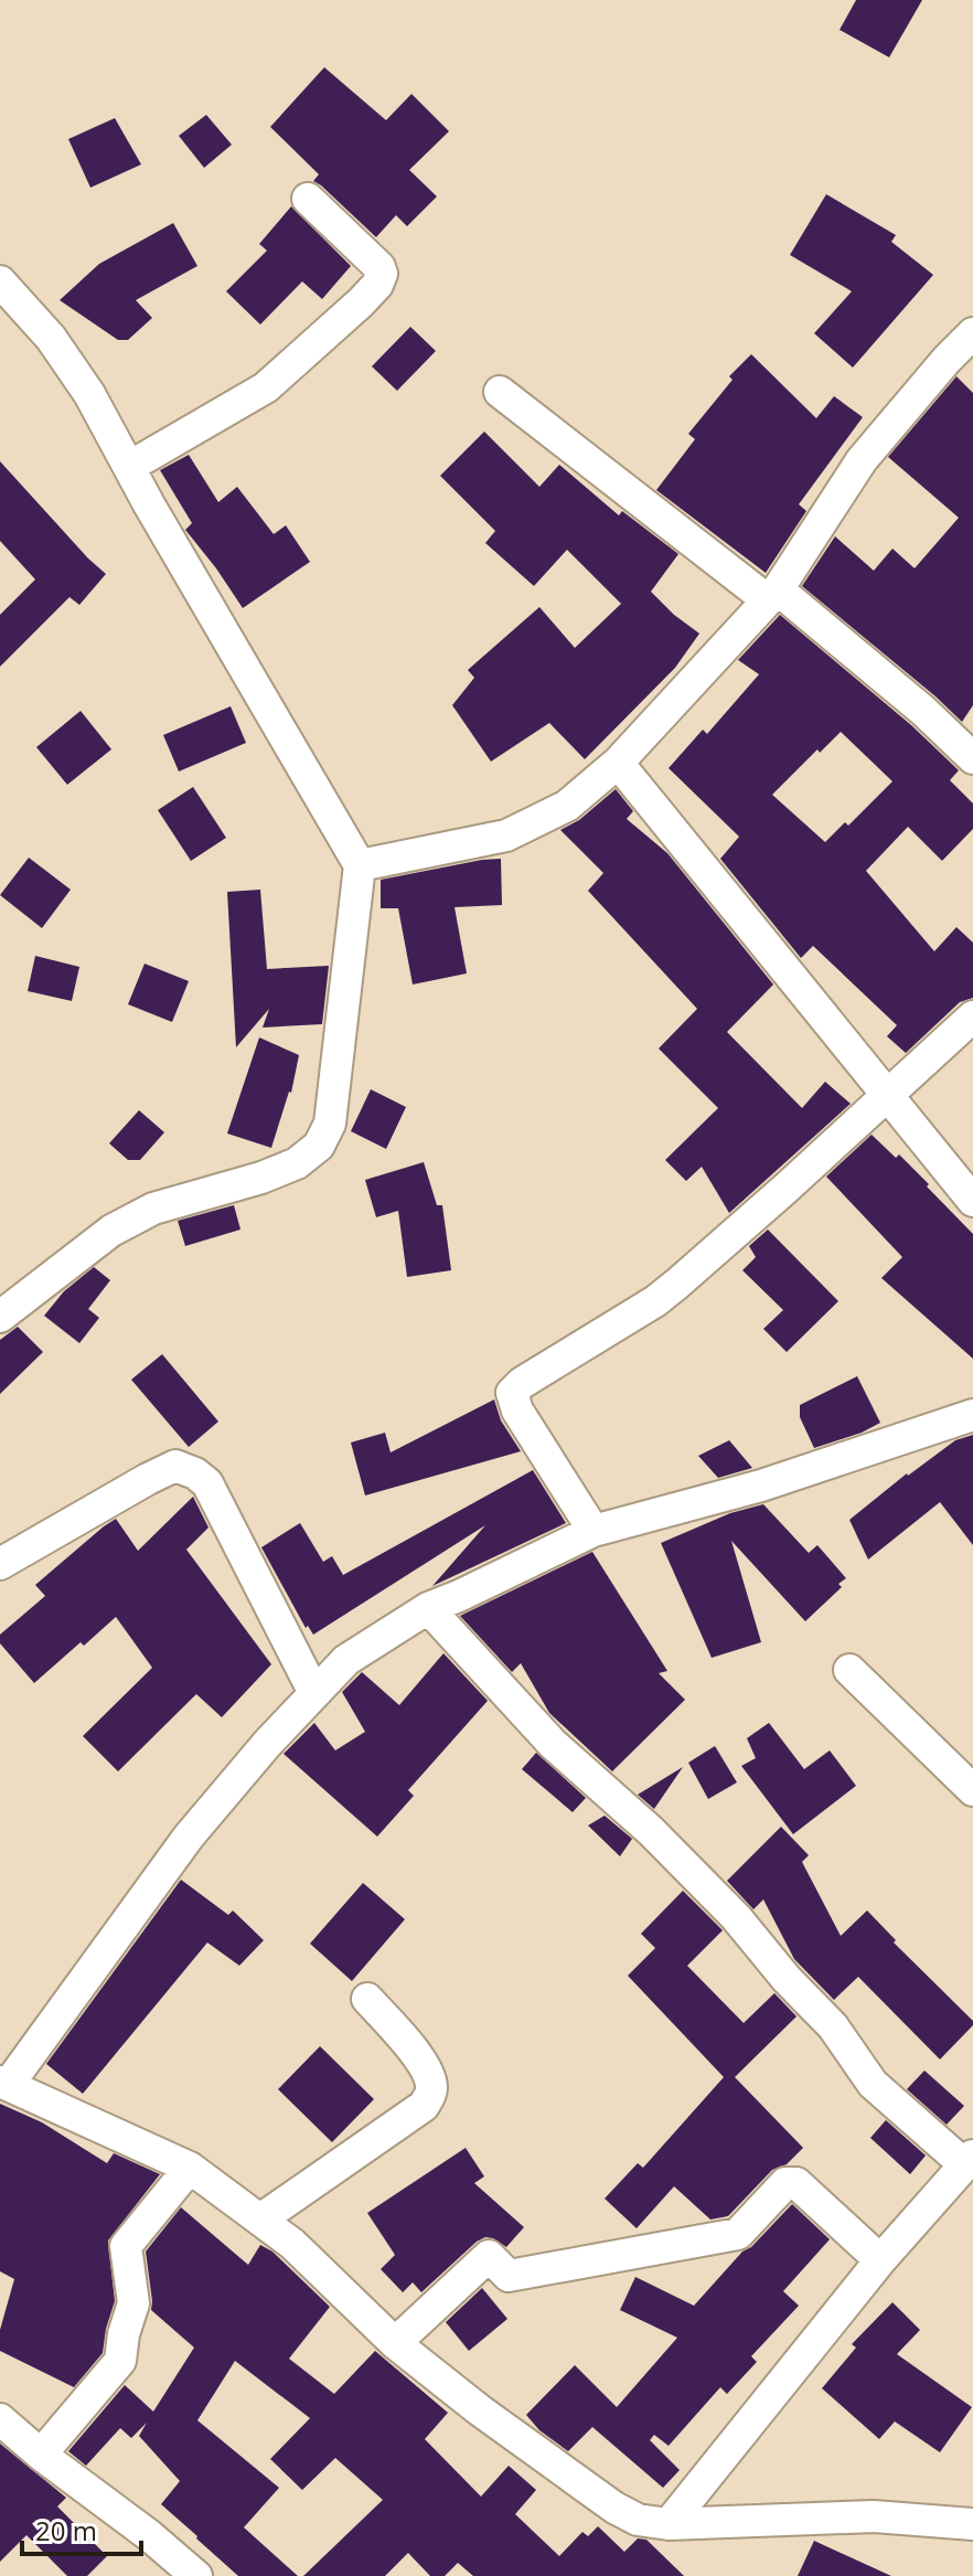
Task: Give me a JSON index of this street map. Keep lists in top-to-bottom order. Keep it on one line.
{"scale_bar":"20 m"}
